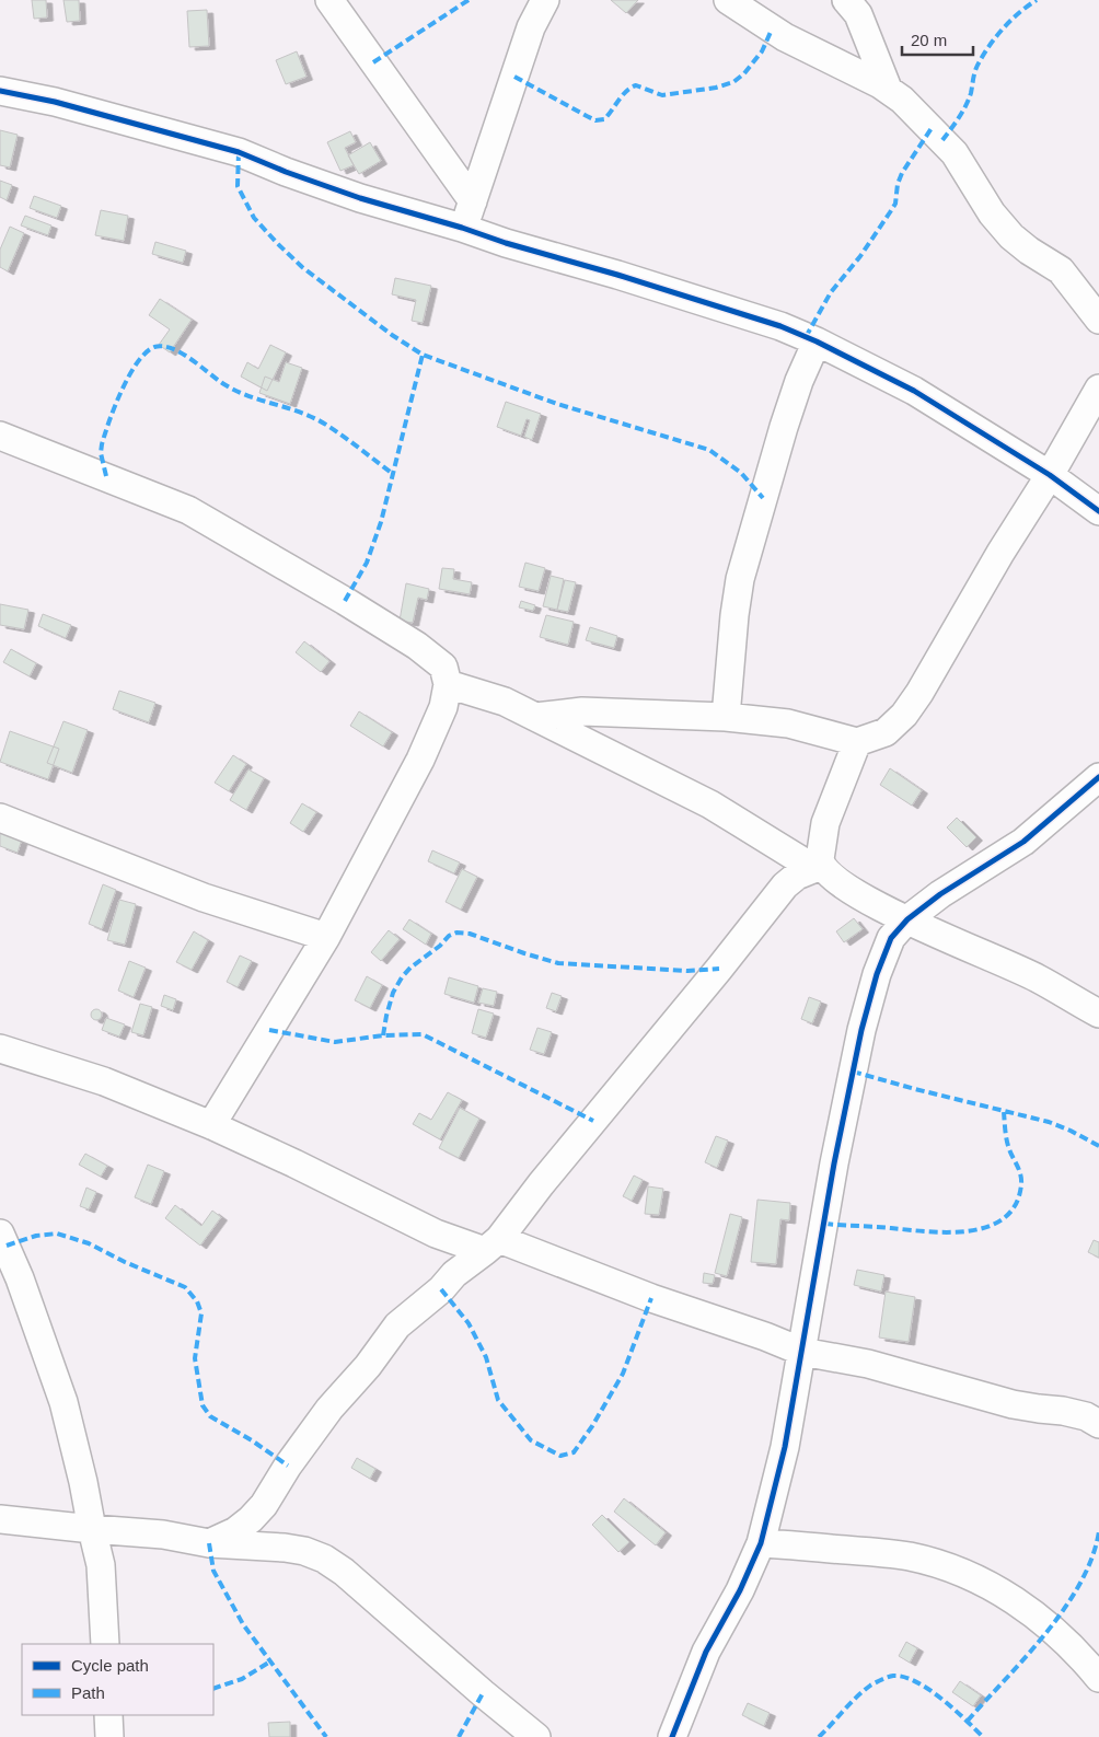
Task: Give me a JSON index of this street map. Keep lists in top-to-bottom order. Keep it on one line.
{"legend":["Cycle path","Path"],"scale_bar":"20 m"}
